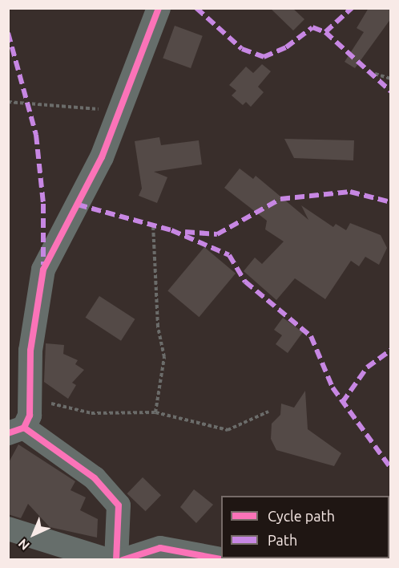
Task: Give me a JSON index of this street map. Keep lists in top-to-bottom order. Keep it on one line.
{"legend":["Cycle path","Path"],"north":"bottom left"}
